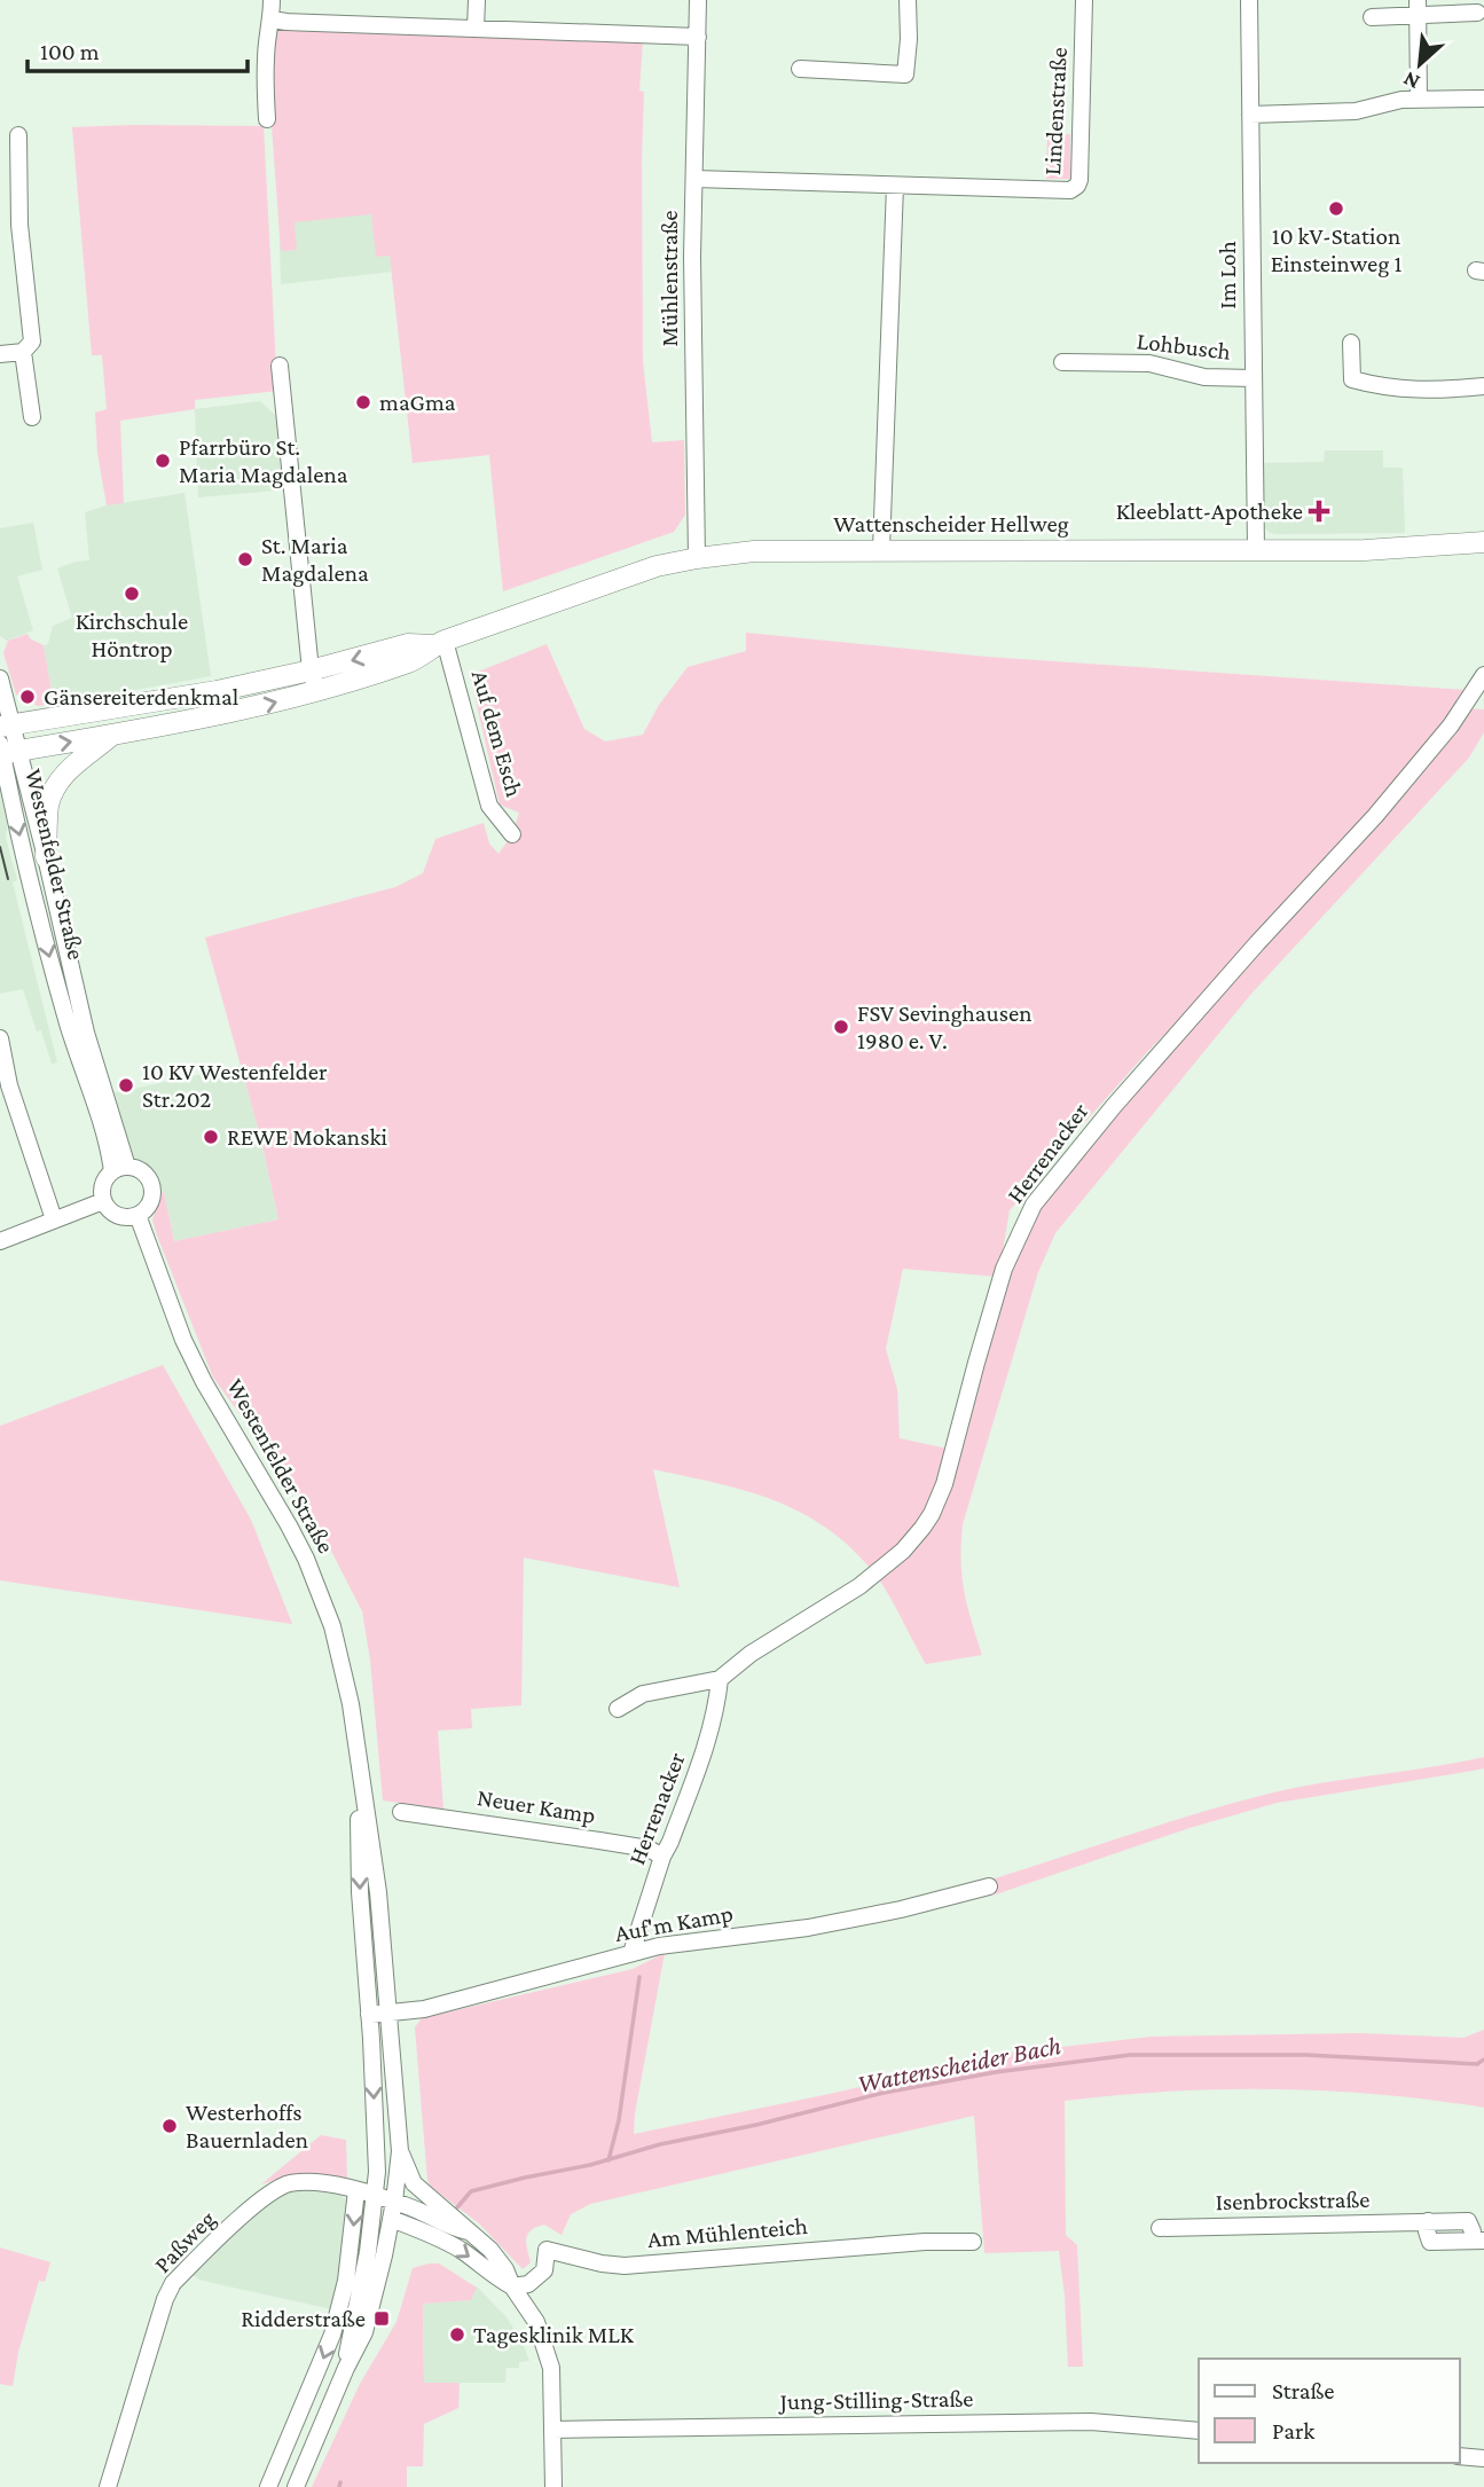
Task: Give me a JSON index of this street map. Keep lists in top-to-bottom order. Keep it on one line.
{"streets":{"main road":["Wattenscheider Hellweg","Westenfelder Straße"],"street":["Lindenstraße","Im Loh","Mühlenstraße","Lohbusch","Auf dem Esch","Herrenacker","Neuer Kamp","Auf'm Kamp","Isenbrockstraße","Am Mühlenteich","Paßweg","Jung-Stilling-Straße"]},"crossings":[["Lindenstraße","Mühlenstraße"],["Im Loh","Lohbusch"],["Im Loh","Wattenscheider Hellweg"],["Mühlenstraße","Wattenscheider Hellweg"],["Wattenscheider Hellweg","Auf dem Esch"],["Wattenscheider Hellweg","Westenfelder Straße"],["Westenfelder Straße","Auf'm Kamp"],["Westenfelder Straße","Paßweg"],["Herrenacker","Neuer Kamp"],["Herrenacker","Auf'm Kamp"]],"water":["Wattenscheider Bach"],"places":{"other":["10 kV-Station Einsteinweg 1","maGma","Pfarrbüro St. Maria Magdalena","St. Maria Magdalena","Kirchschule Höntrop","Gänsereiterdenkmal","FSV Sevinghausen 1980 e. V.","10 KV Westenfelder Str.202","REWE Mokanski","Westerhoffs Bauernladen","Tagesklinik MLK"],"health":["Kleeblatt-Apotheke"],"transit":["Ridderstraße"]},"legend":["Straße","Park"],"scale_bar":"100 m","north":"bottom left"}
